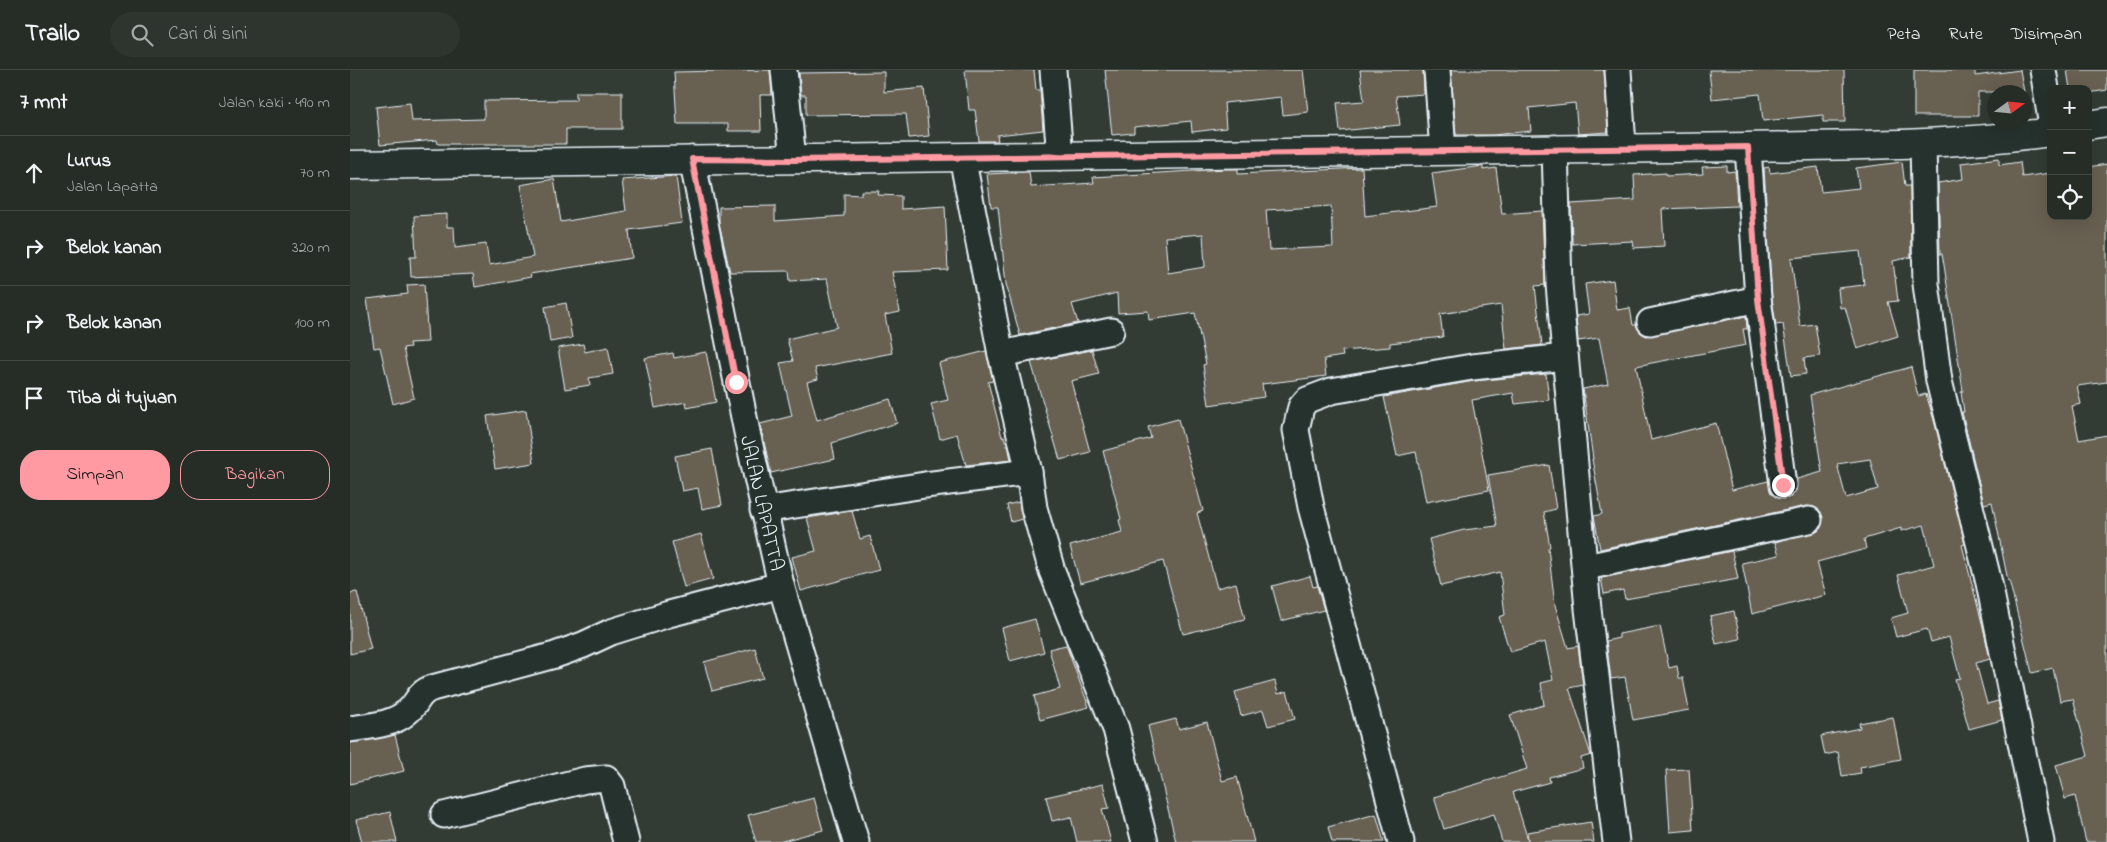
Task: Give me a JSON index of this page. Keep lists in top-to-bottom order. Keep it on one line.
{"streets":{"street":["JALAN LAPATTA"]},"north":"right","page":{"header":"Trailo","search":"Cari di sini","nav":["Peta","Rute","Disimpan"],"heading":["7 mnt","Jalan kaki · 490 m"],"map_buttons":["+","−"],"list":[["Lurus","Jalan Lapatta","70 m"],["Belok kanan","320 m"],["Belok kanan","100 m"],"Tiba di tujuan"],"buttons":["Simpan","Bagikan"]}}
